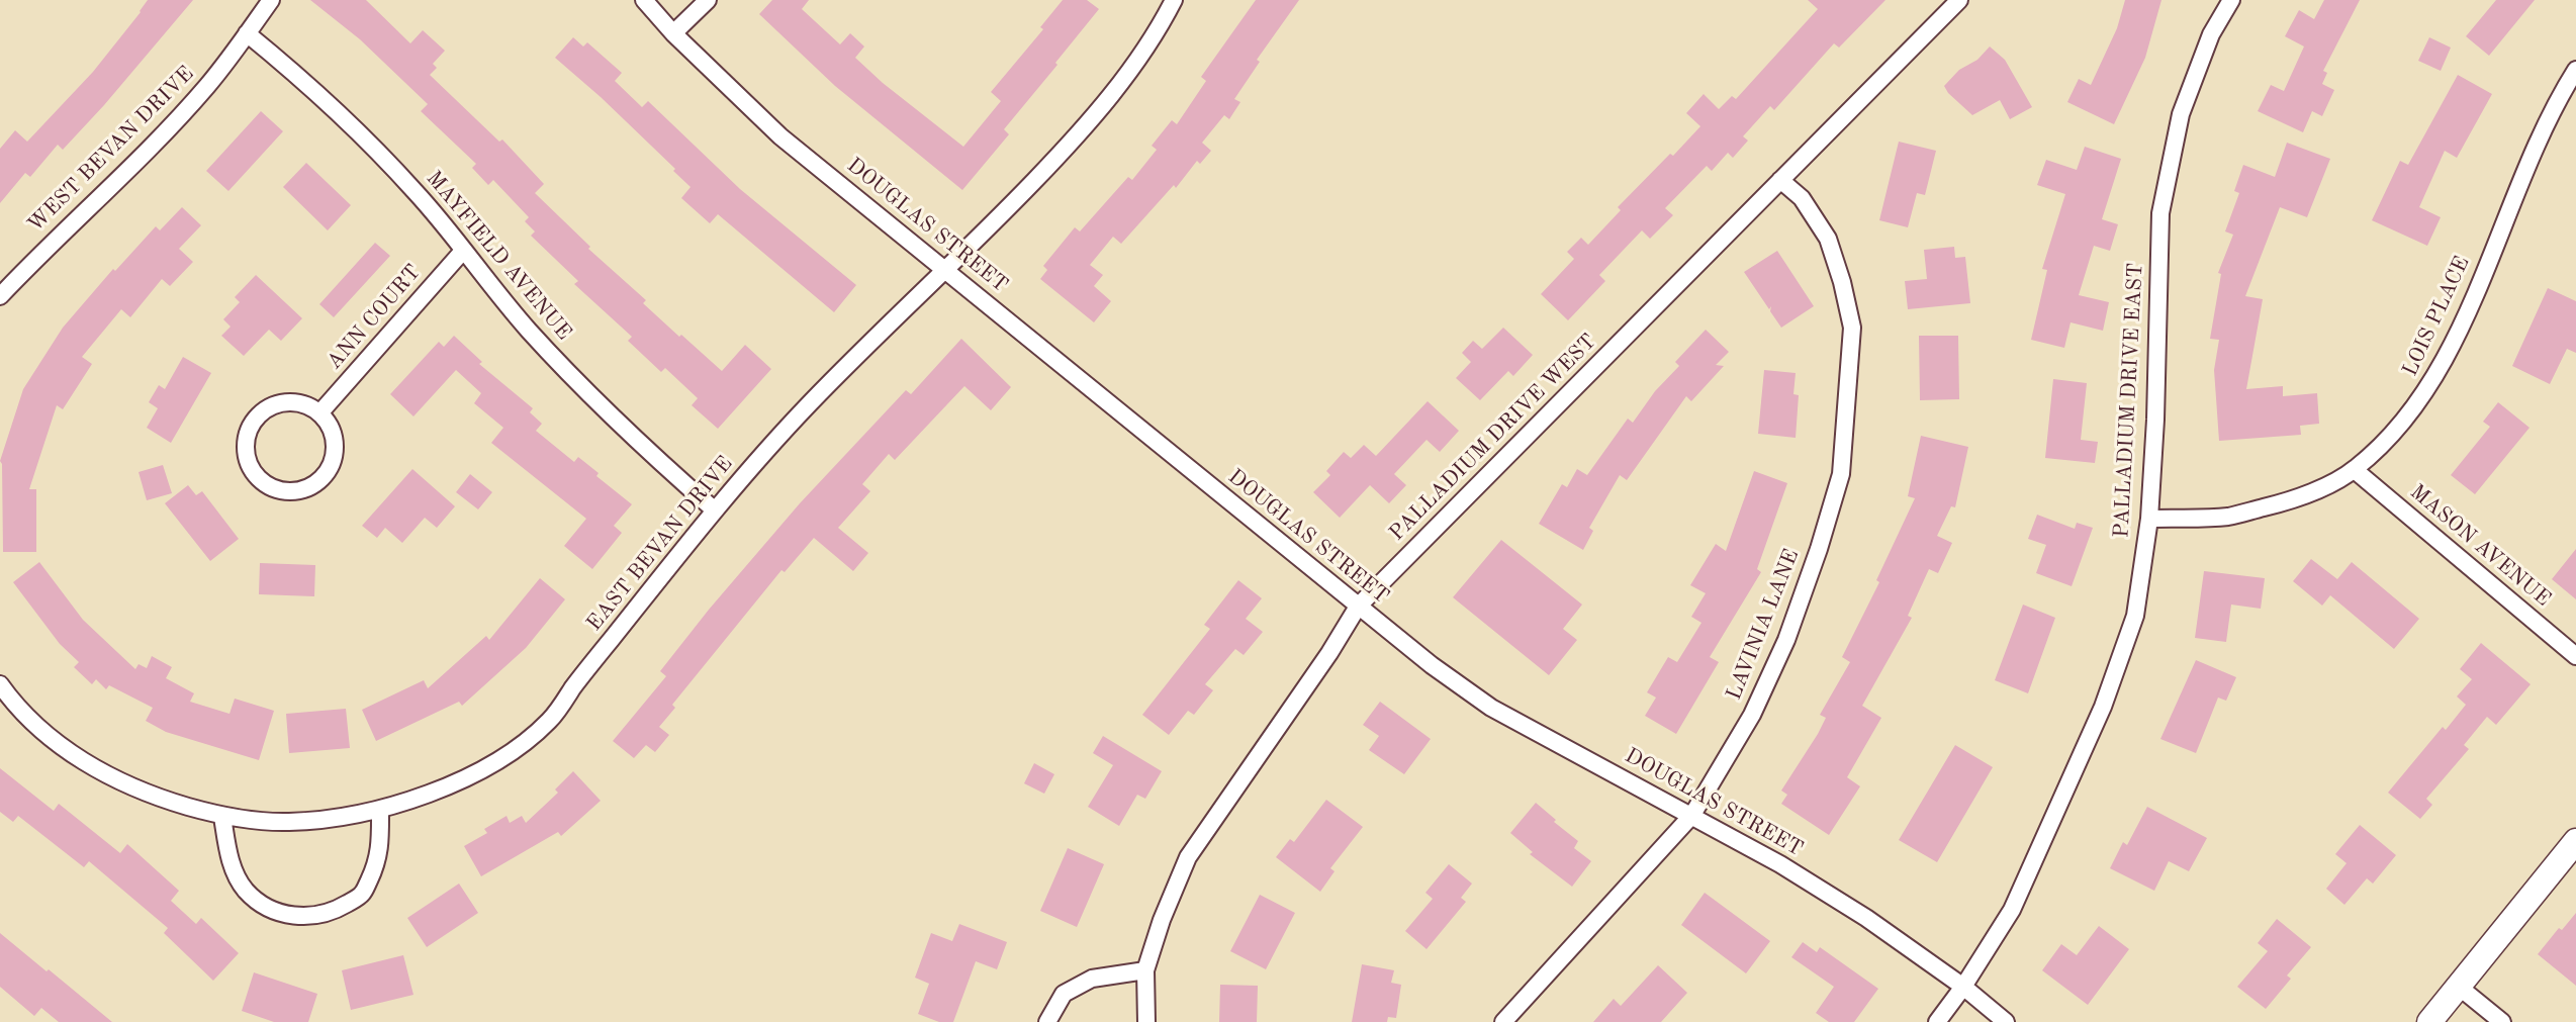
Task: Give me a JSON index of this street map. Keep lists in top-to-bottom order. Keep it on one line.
{"streets":{"street":["WEST BEVAN DRIVE","DOUGLAS STREET","MAYFIELD AVENUE","LOIS PLACE","ANN COURT","PALLADIUM DRIVE EAST","PALLADIUM DRIVE WEST","EAST BEVAN DRIVE","MASON AVENUE","LAVINIA LANE"]},"crossings":[["WEST BEVAN DRIVE","MAYFIELD AVENUE"],["DOUGLAS STREET","PALLADIUM DRIVE EAST"],["DOUGLAS STREET","PALLADIUM DRIVE WEST"],["DOUGLAS STREET","EAST BEVAN DRIVE"],["DOUGLAS STREET","LAVINIA LANE"],["MAYFIELD AVENUE","ANN COURT"],["MAYFIELD AVENUE","EAST BEVAN DRIVE"],["LOIS PLACE","PALLADIUM DRIVE EAST"],["LOIS PLACE","MASON AVENUE"],["PALLADIUM DRIVE WEST","LAVINIA LANE"]]}
